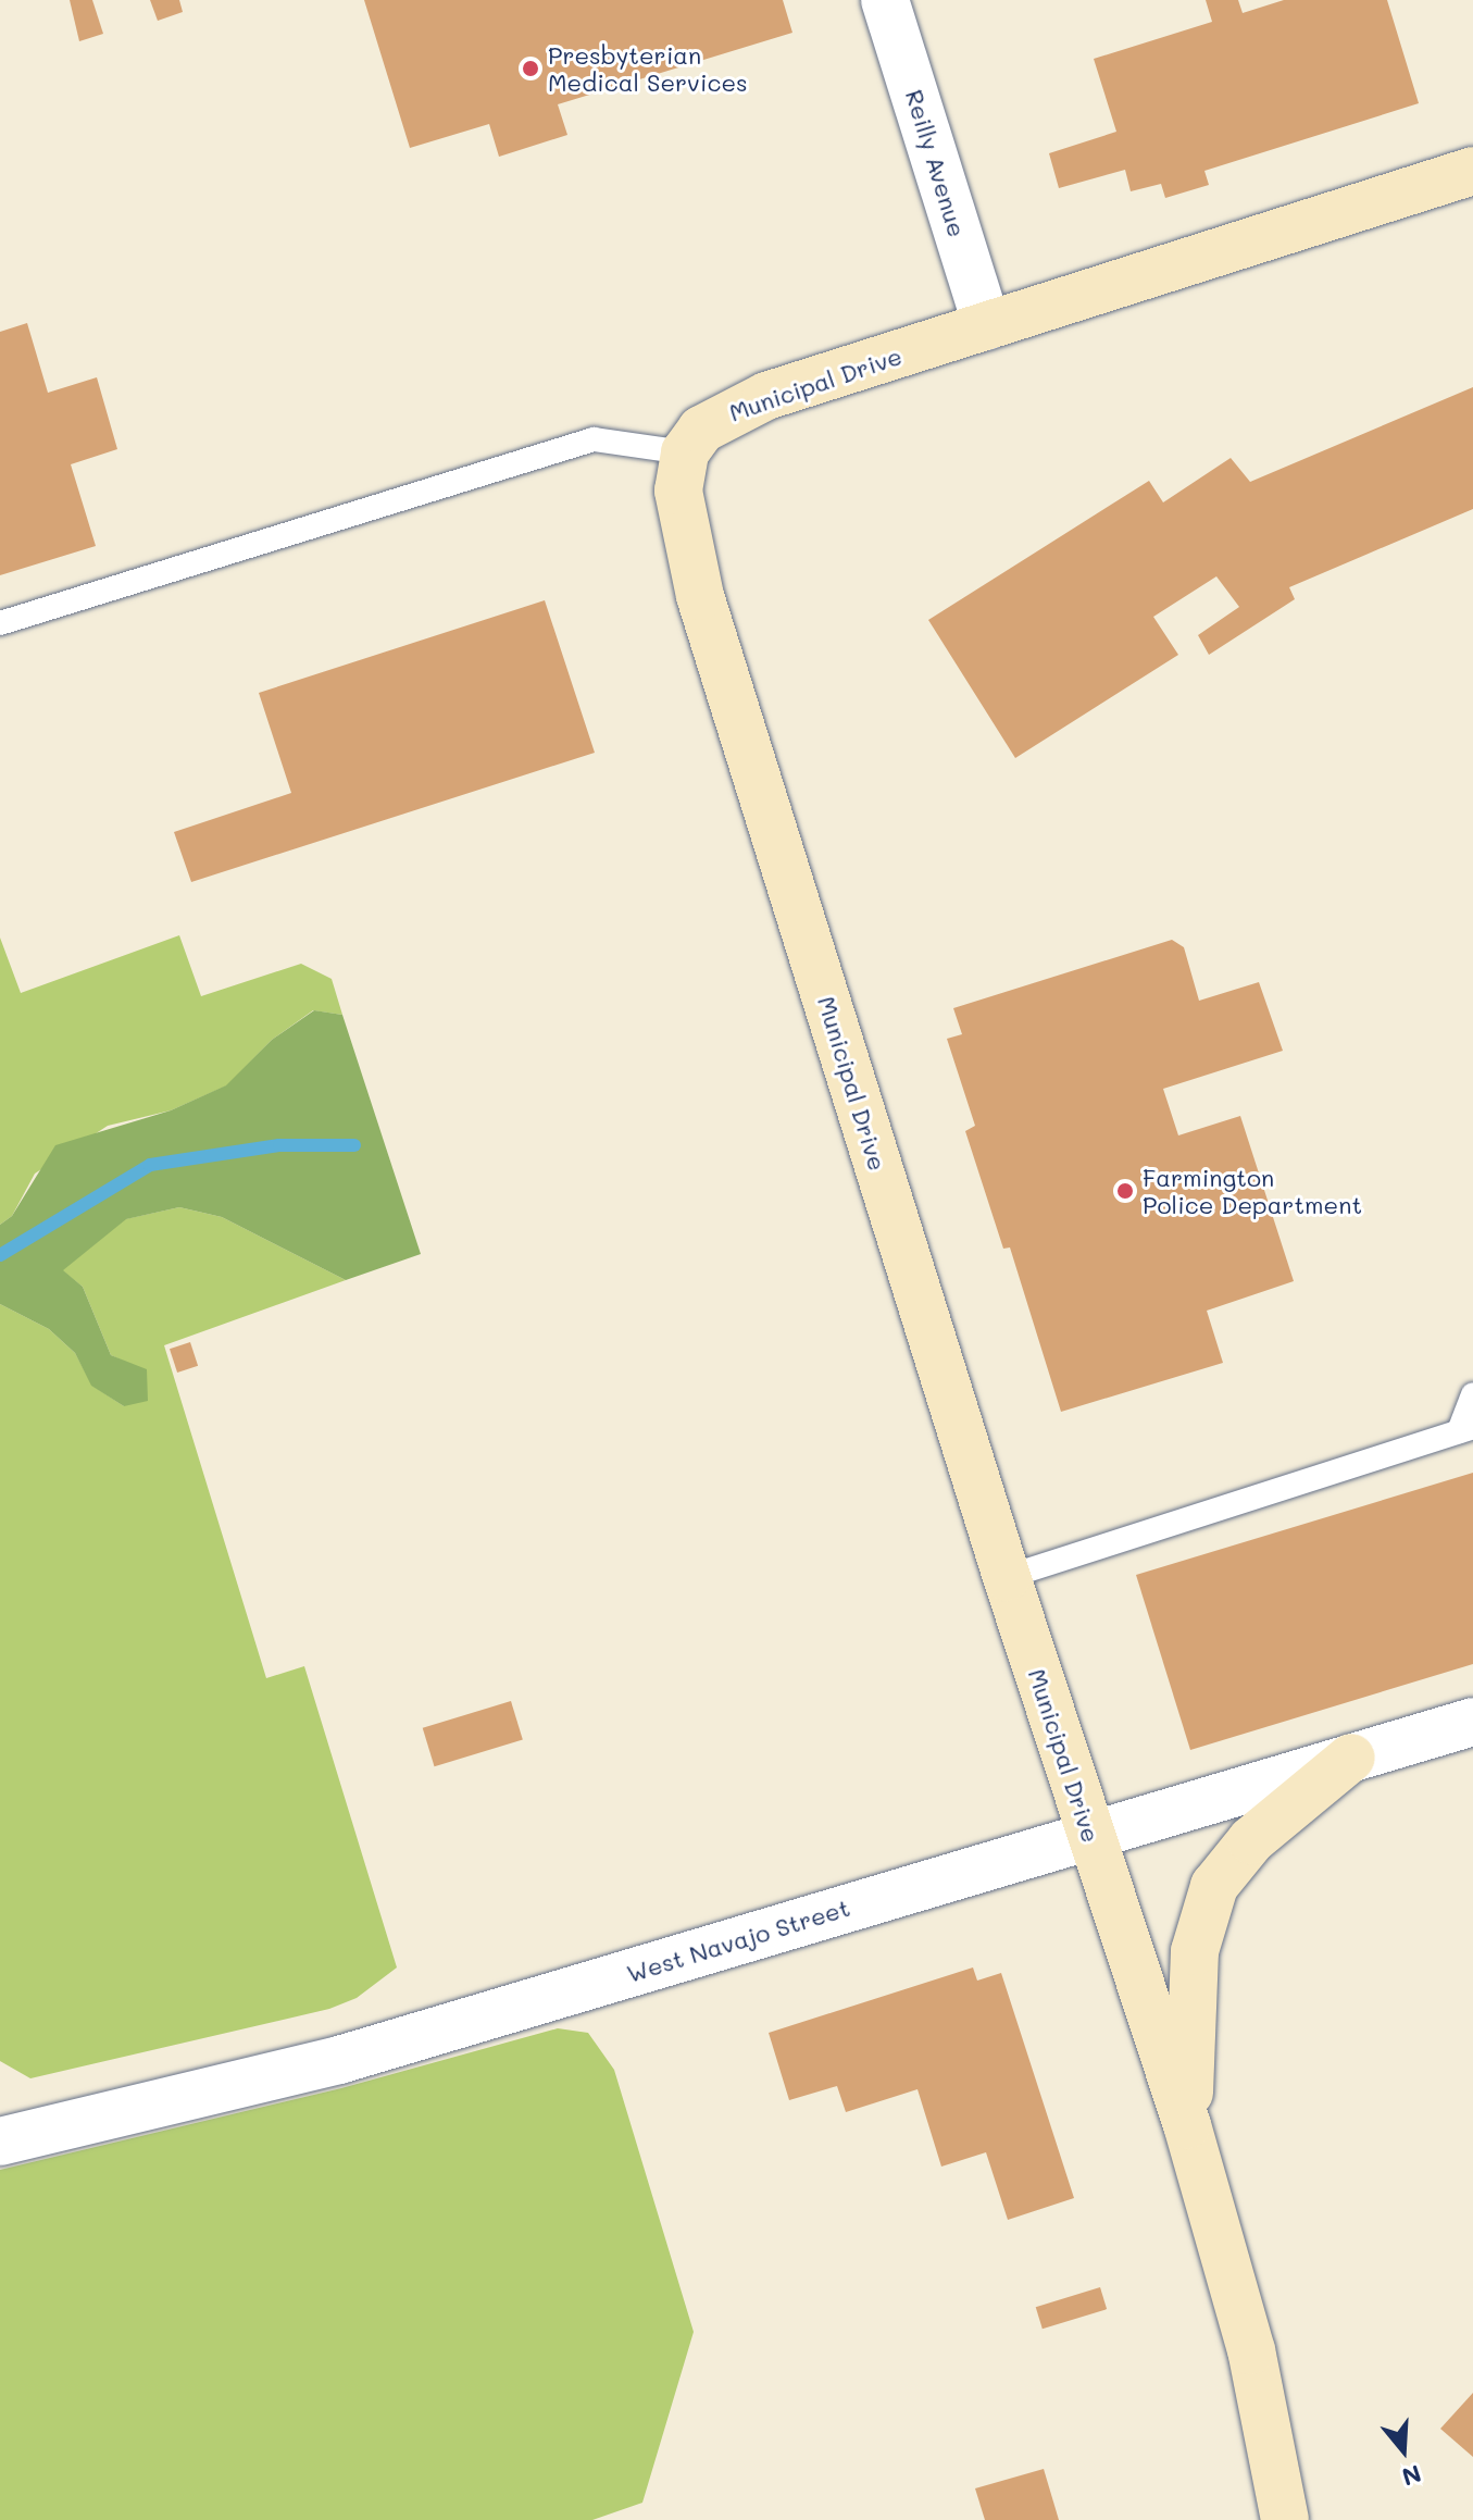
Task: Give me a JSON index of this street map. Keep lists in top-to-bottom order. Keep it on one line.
{"streets":{"main road":["Municipal Drive"],"street":["Reilly Avenue","West Navajo Street"]},"crossings":[["Reilly Avenue","Municipal Drive"],["Municipal Drive","West Navajo Street"]],"places":["Presbyterian Medical Services","Farmington Police Department"],"north":"bottom"}
